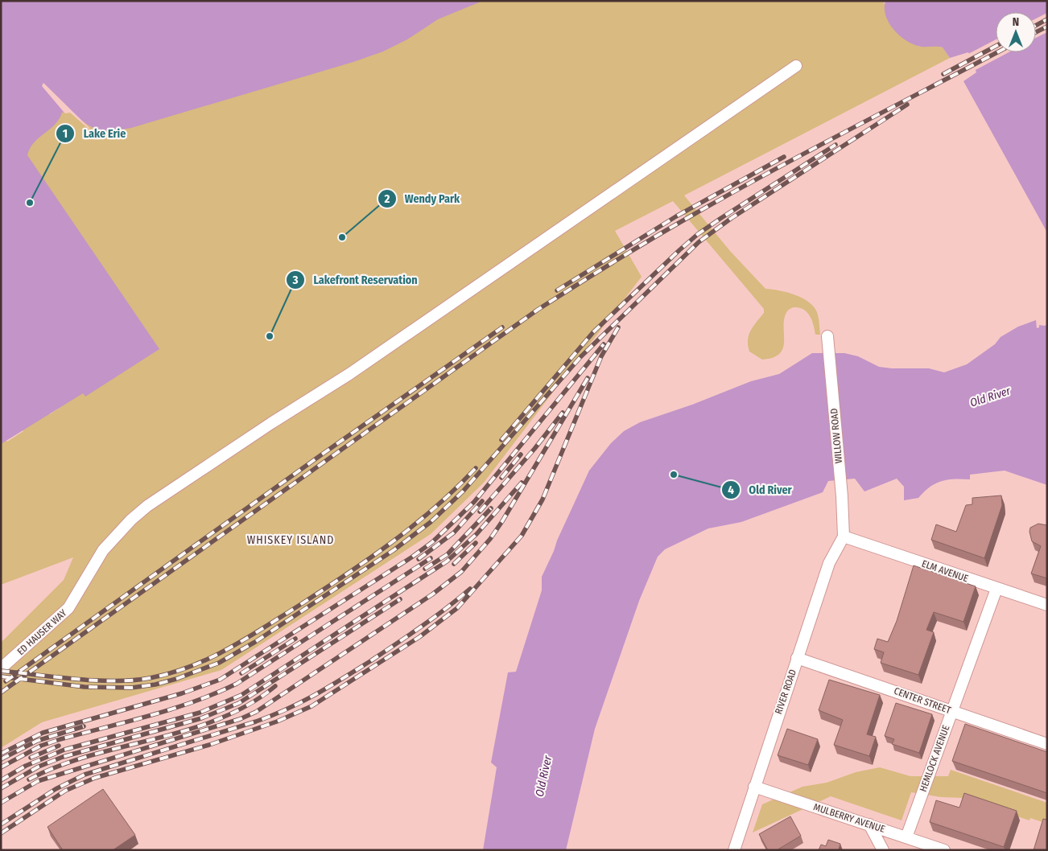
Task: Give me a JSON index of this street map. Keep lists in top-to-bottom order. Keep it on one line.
{"streets":{"street":["WILLOW ROAD","ELM AVENUE","ED HAUSER WAY","RIVER ROAD","CENTER STREET","HEMLOCK AVENUE","MULBERRY AVENUE"]},"crossings":[["WILLOW ROAD","ELM AVENUE"],["WILLOW ROAD","RIVER ROAD"],["ELM AVENUE","RIVER ROAD"],["ELM AVENUE","HEMLOCK AVENUE"],["RIVER ROAD","CENTER STREET"],["RIVER ROAD","MULBERRY AVENUE"],["CENTER STREET","HEMLOCK AVENUE"],["HEMLOCK AVENUE","MULBERRY AVENUE"]],"districts":["WHISKEY ISLAND"],"water":["Old River"],"places":["Lake Erie","Wendy Park","Lakefront Reservation","Old River"],"north":"top"}
